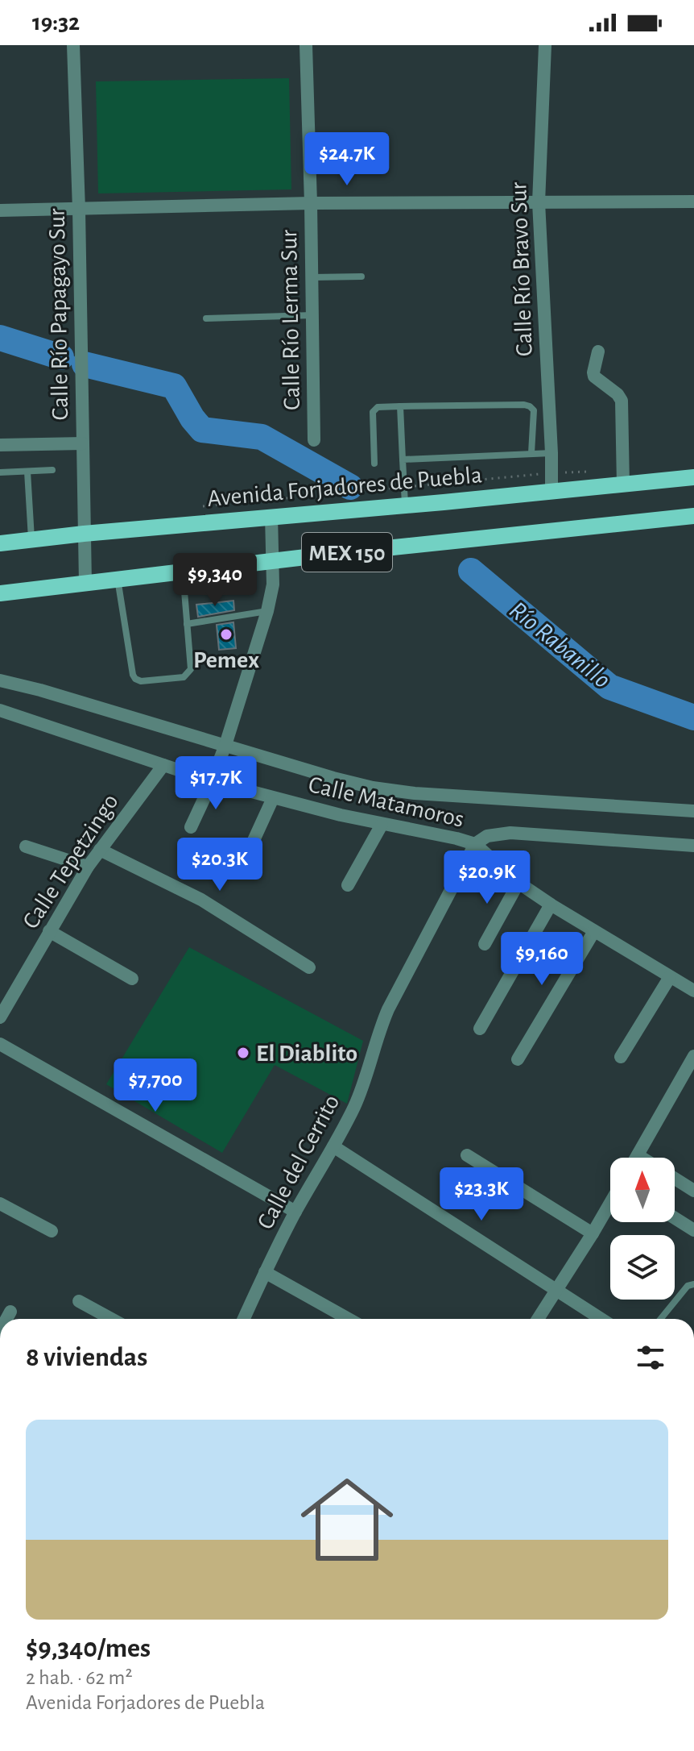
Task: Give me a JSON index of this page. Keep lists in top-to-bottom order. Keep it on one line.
{"streets":{"main road":["Avenida Forjadores de Puebla","MEX 150"],"street":["Calle Río Bravo Sur","Calle Río Papagayo Sur","Calle Río Lerma Sur","Calle Matamoros","Calle Tepetzingo","Calle del Cerrito"]},"crossings":[["Calle Río Bravo Sur","Avenida Forjadores de Puebla"],["Calle Río Papagayo Sur","Avenida Forjadores de Puebla"],["Calle Río Papagayo Sur","MEX 150"],["Calle Matamoros","Calle Tepetzingo"],["Calle Matamoros","Calle del Cerrito"]],"water":["Río Rabanillo"],"places":["Pemex","El Diablito"],"north":"top","page":{"status":"19:32","price":["$24.7K","$9,340","$17.7K","$20.3K","$20.9K","$9,160","$7,700","$23.3K"],"heading":"8 viviendas","list":[{"name":"$9,340/mes","note":"2 hab. · 62 m² · Avenida Forjadores de Puebla"}]}}
